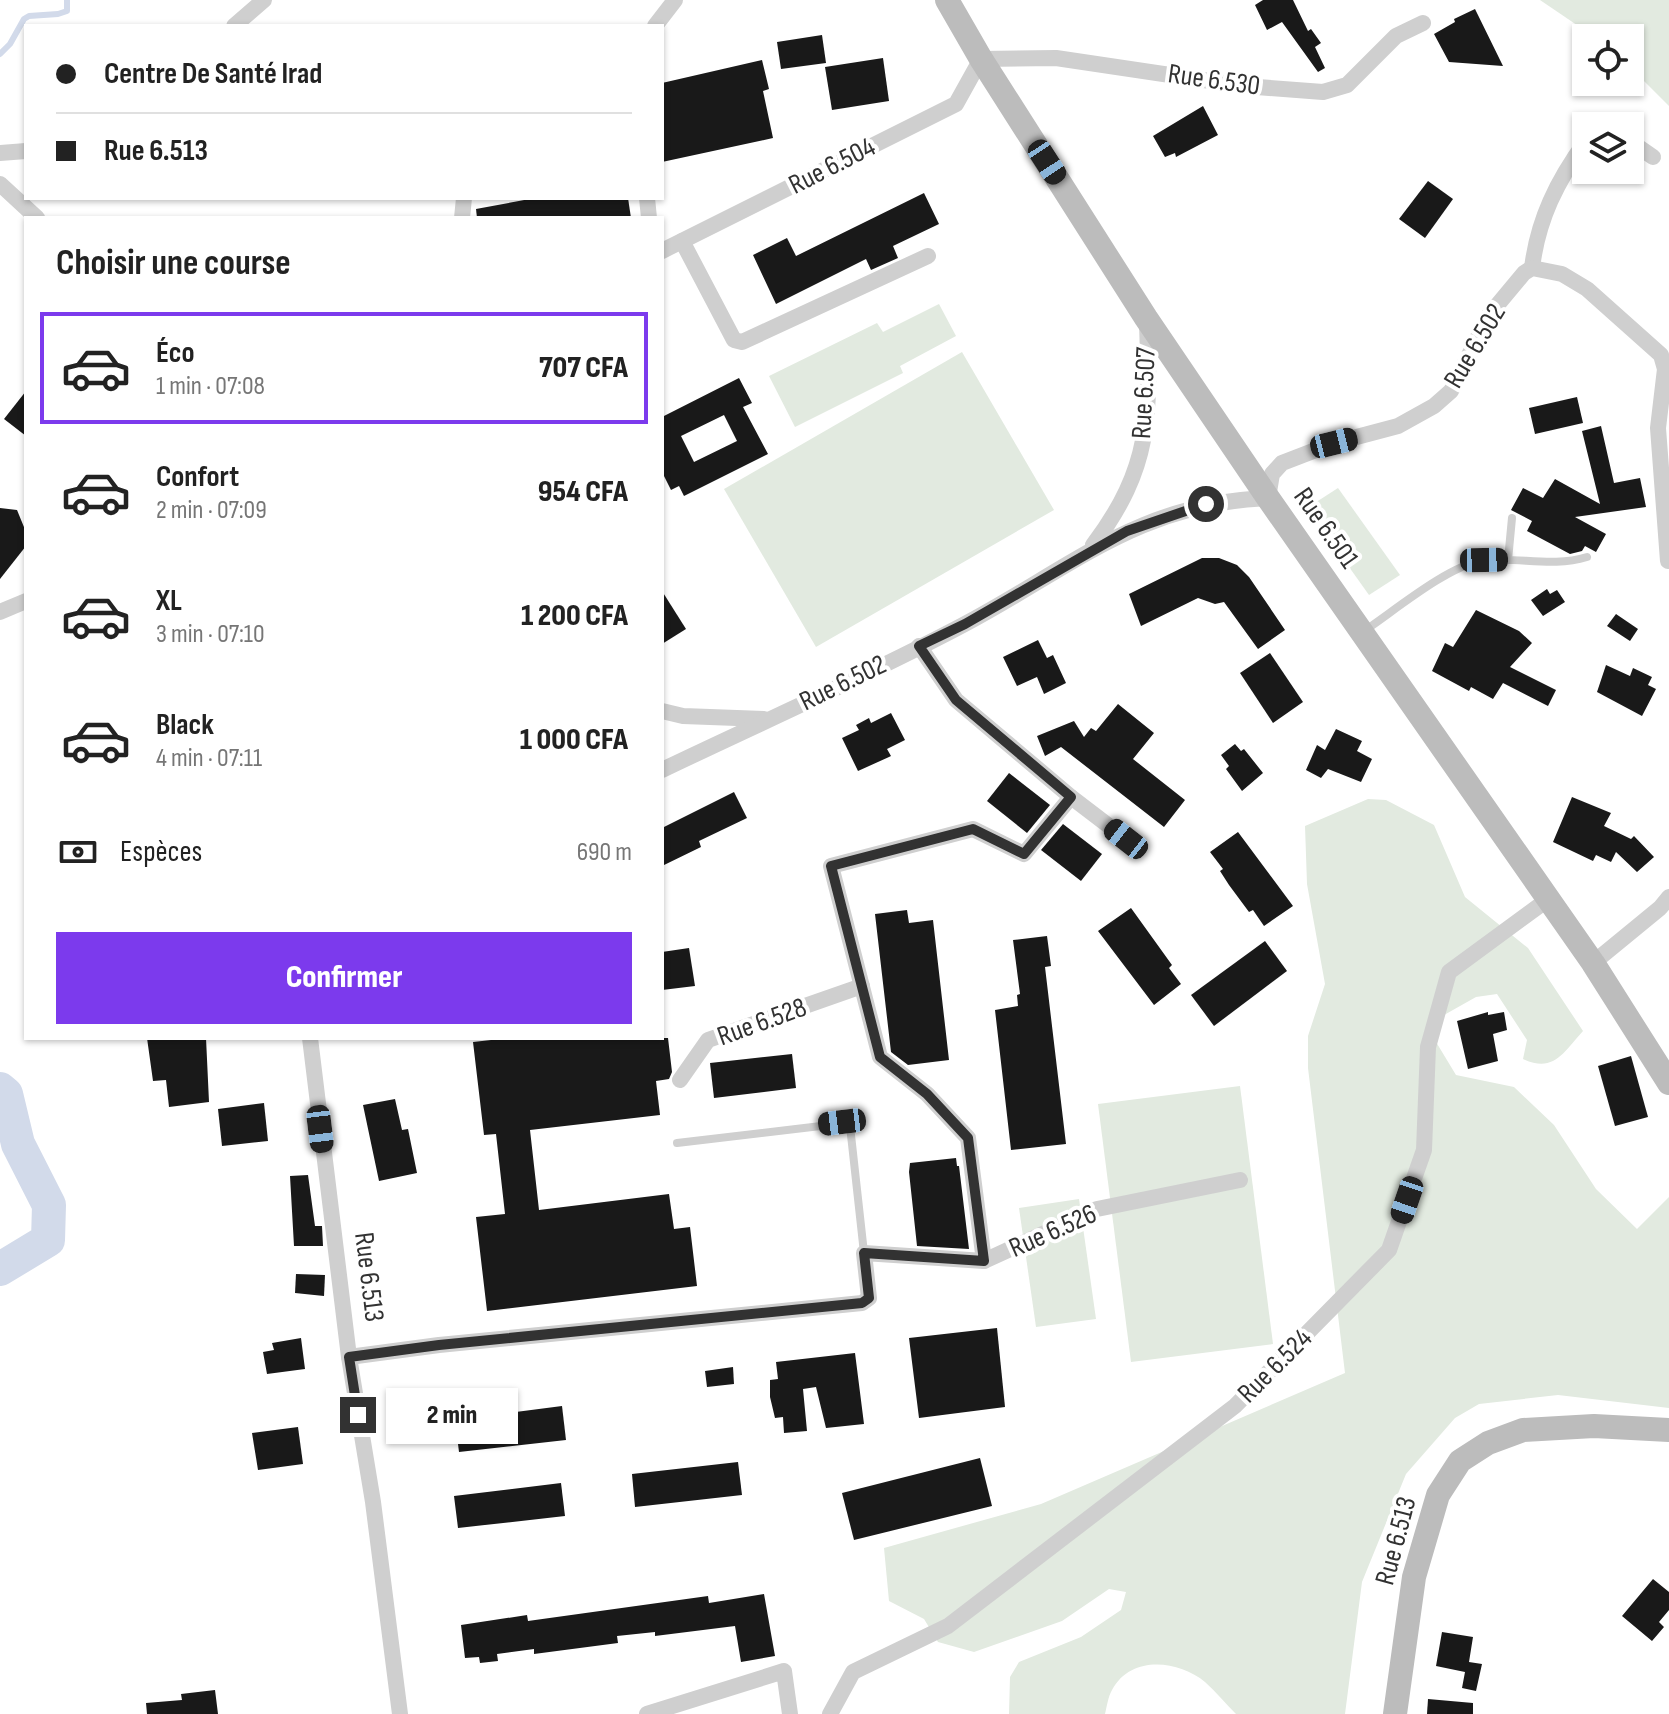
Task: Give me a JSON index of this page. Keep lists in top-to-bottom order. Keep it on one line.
{"streets":{"street":["Rue 6.530","Rue 6.504","Rue 6.502","Rue 6.507","Rue 6.501","Rue 6.528","Rue 6.526","Rue 6.513","Rue 6.524"]},"crossings":[["Rue 6.530","Rue 6.504"],["Rue 6.530","Rue 6.501"],["Rue 6.504","Rue 6.501"],["Rue 6.502","Rue 6.507"],["Rue 6.502","Rue 6.501"],["Rue 6.507","Rue 6.501"],["Rue 6.501","Rue 6.524"]],"page":{"banner":["Centre De Santé Irad","Rue 6.513"],"heading":"Choisir une course","list":[{"name":"Éco","note":"1 min · 07:08","value":"707 CFA"},{"name":"Confort","note":"2 min · 07:09","value":"954 CFA"},{"name":"XL","note":"3 min · 07:10","value":"1 200 CFA"},{"name":"Black","note":"4 min · 07:11","value":"1 000 CFA"}],"pay":["Espèces","690 m"],"buttons":"Confirmer","bubble":"2 min"}}
